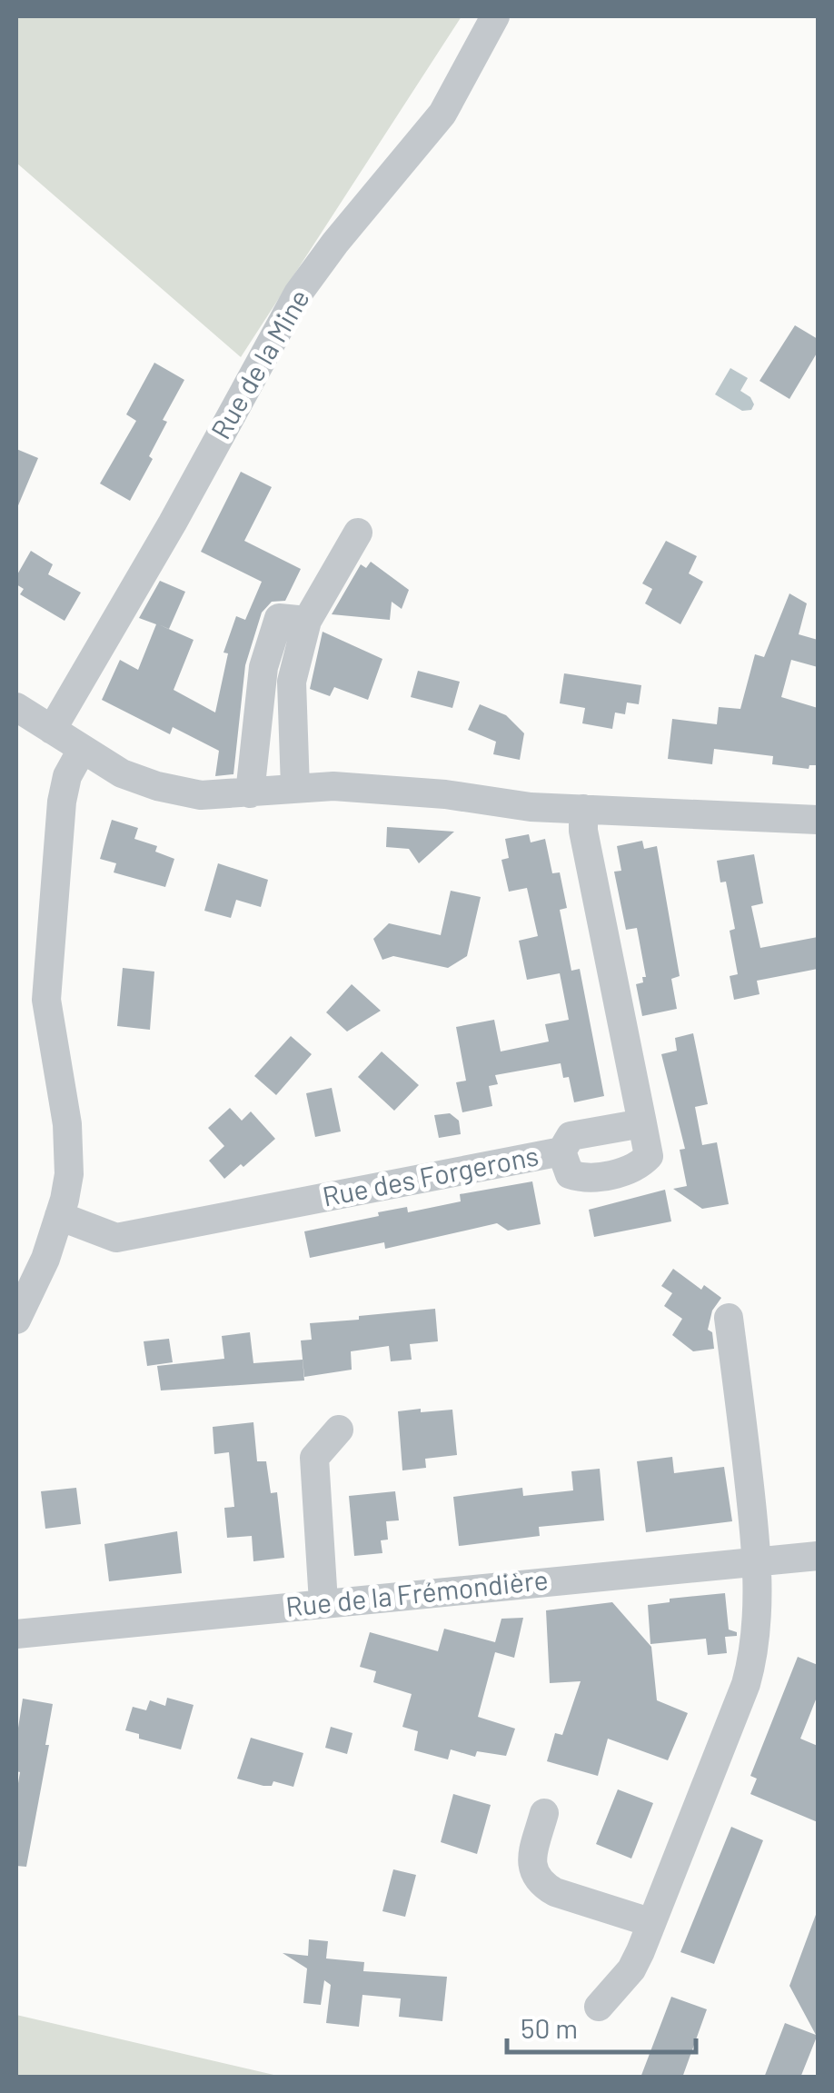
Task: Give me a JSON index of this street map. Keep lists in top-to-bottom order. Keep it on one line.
{"streets":{"street":["Rue de la Mine","Rue des Forgerons","Rue de la Frémondière"]},"scale_bar":"50 m"}
